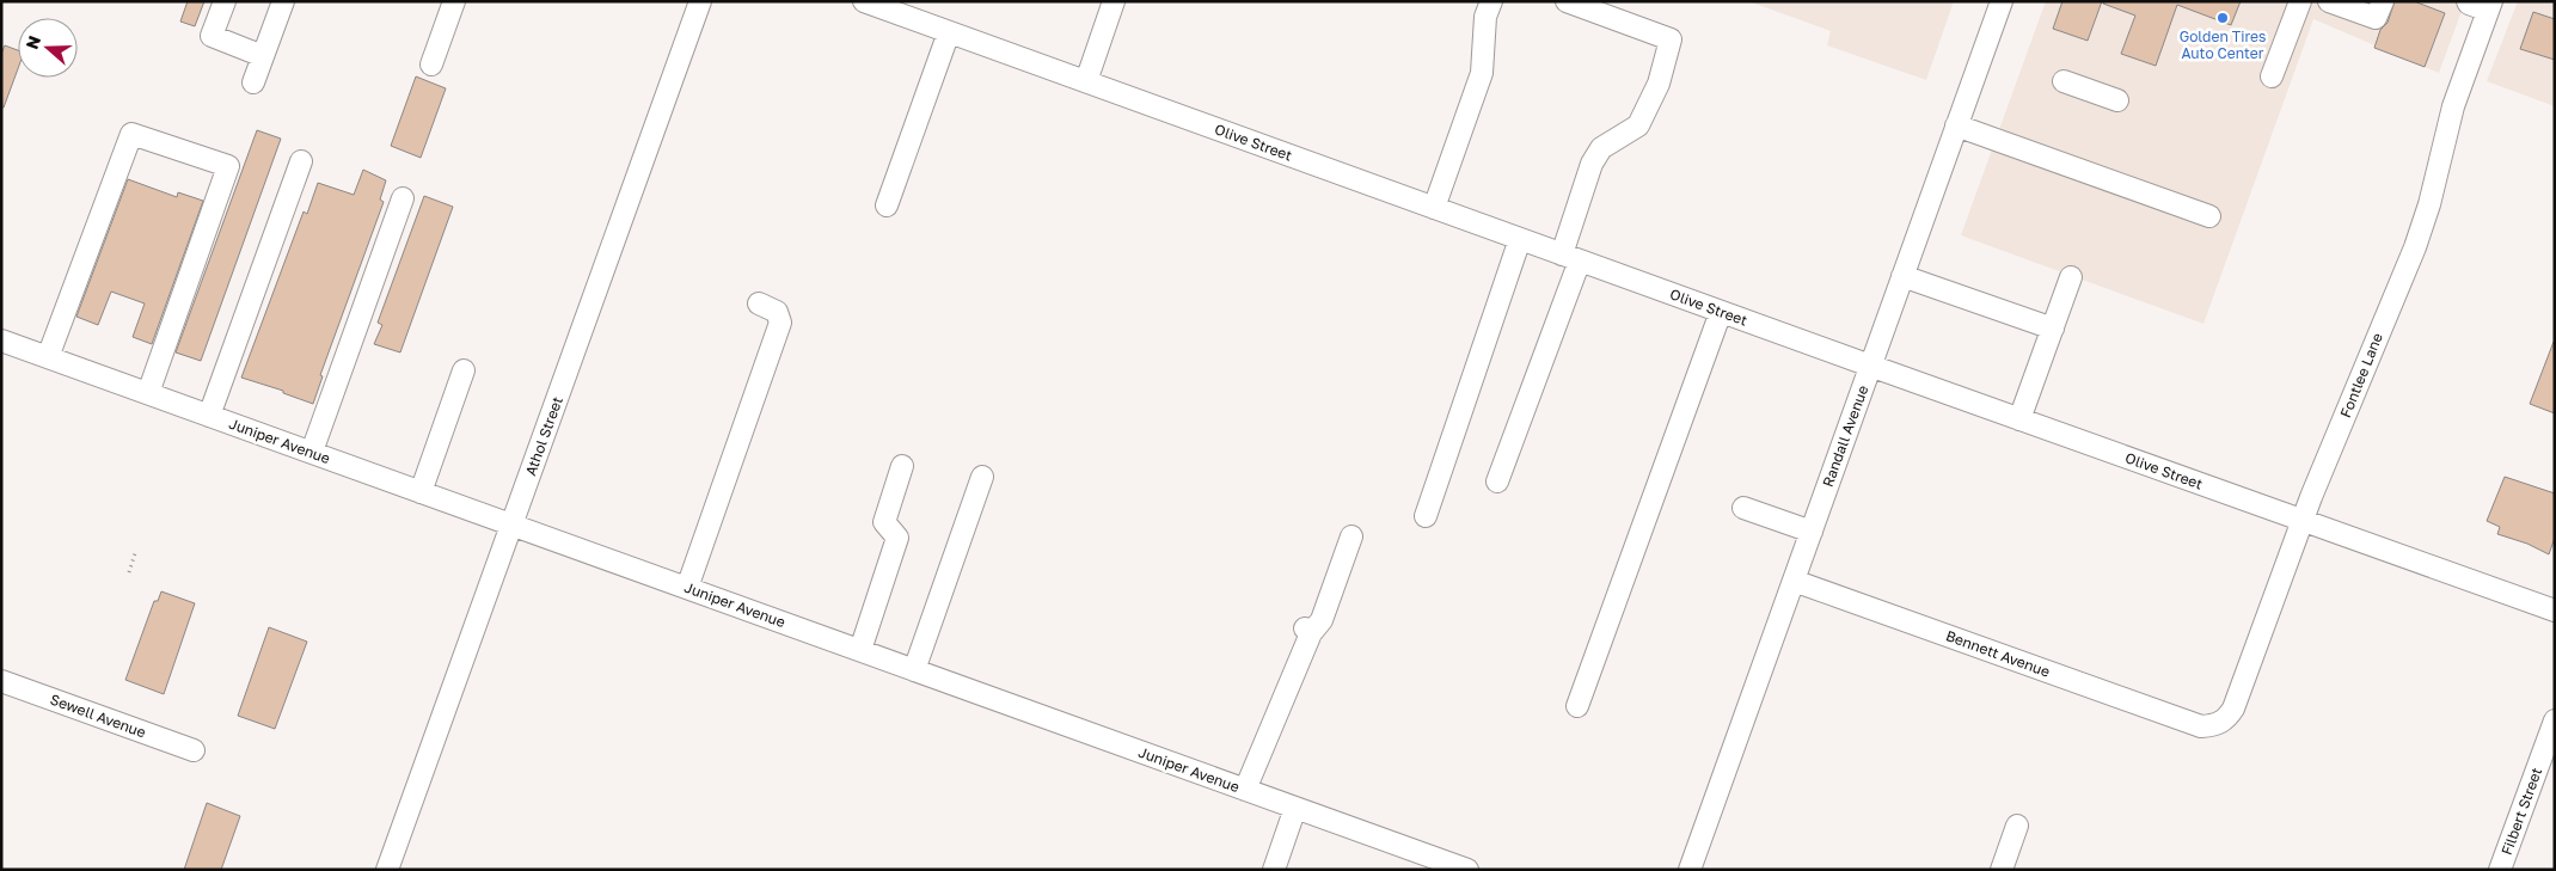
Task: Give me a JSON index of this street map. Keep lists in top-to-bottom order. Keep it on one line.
{"streets":{"street":["Olive Street","Fontlee Lane","Athol Street","Randall Avenue","Juniper Avenue","Bennett Avenue","Sewell Avenue","Filbert Street"]},"crossings":[["Olive Street","Fontlee Lane"],["Olive Street","Randall Avenue"],["Fontlee Lane","Bennett Avenue"],["Athol Street","Juniper Avenue"],["Randall Avenue","Bennett Avenue"]],"places":["Golden Tires Auto Center"],"north":"left"}
